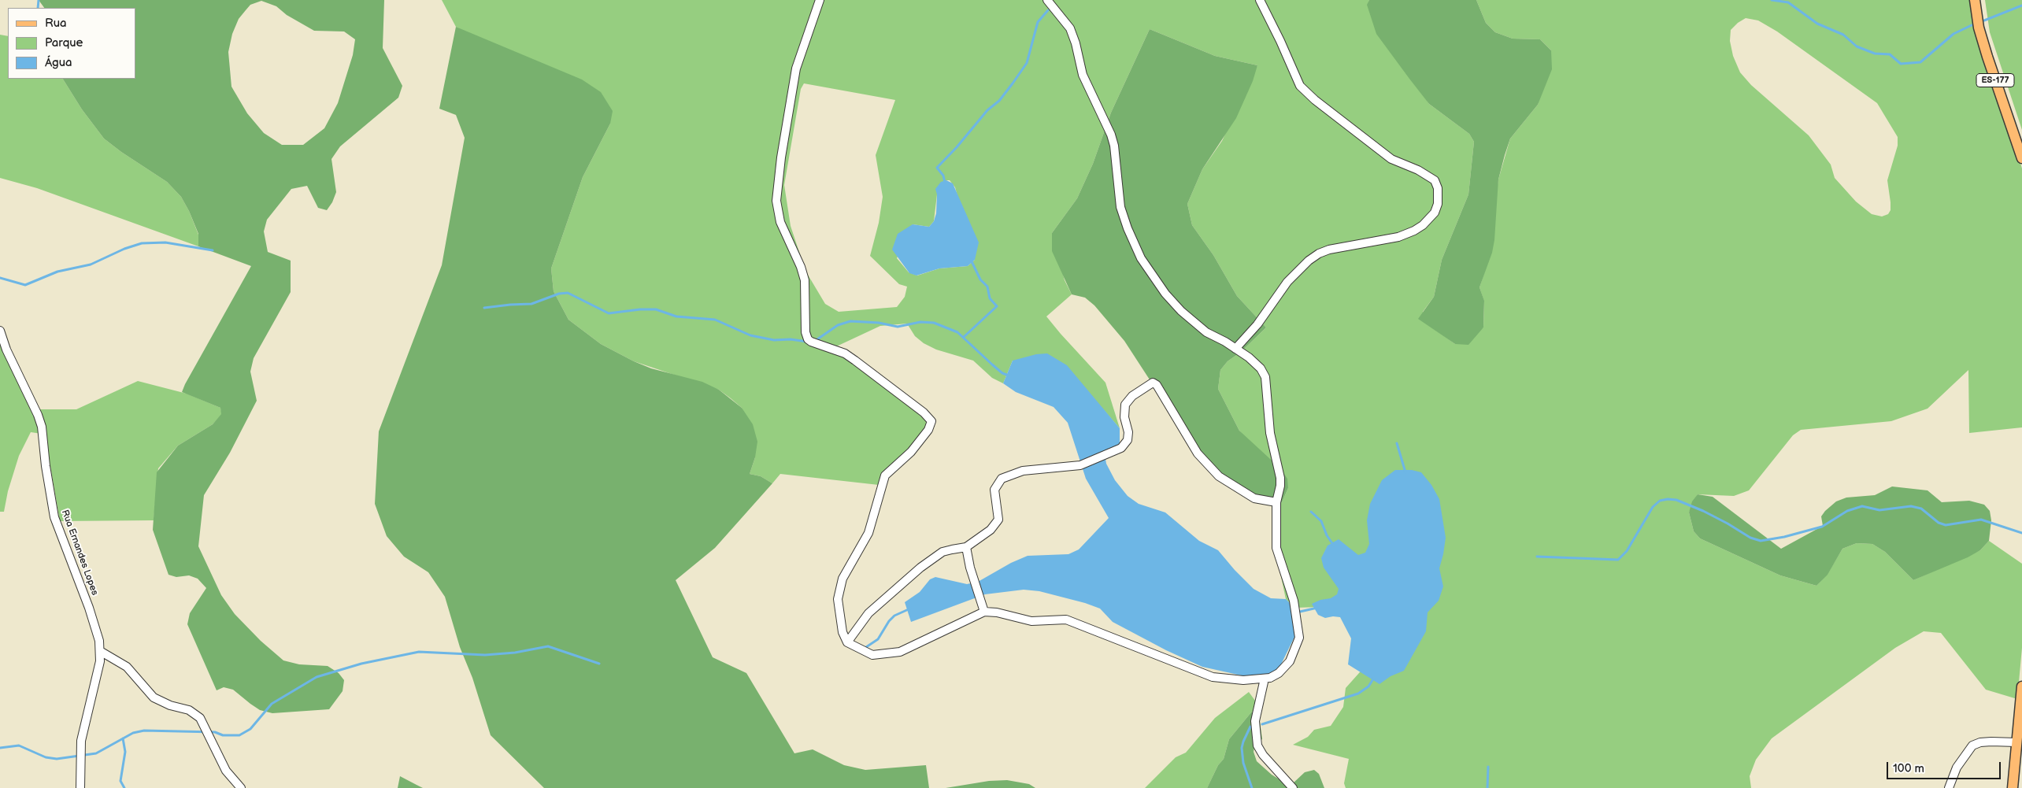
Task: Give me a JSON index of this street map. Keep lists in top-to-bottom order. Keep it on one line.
{"streets":{"main road":["ES-177"],"street":["Rua Ernandes Lopes"]},"legend":["Rua","Parque","Água"],"scale_bar":"100 m"}
